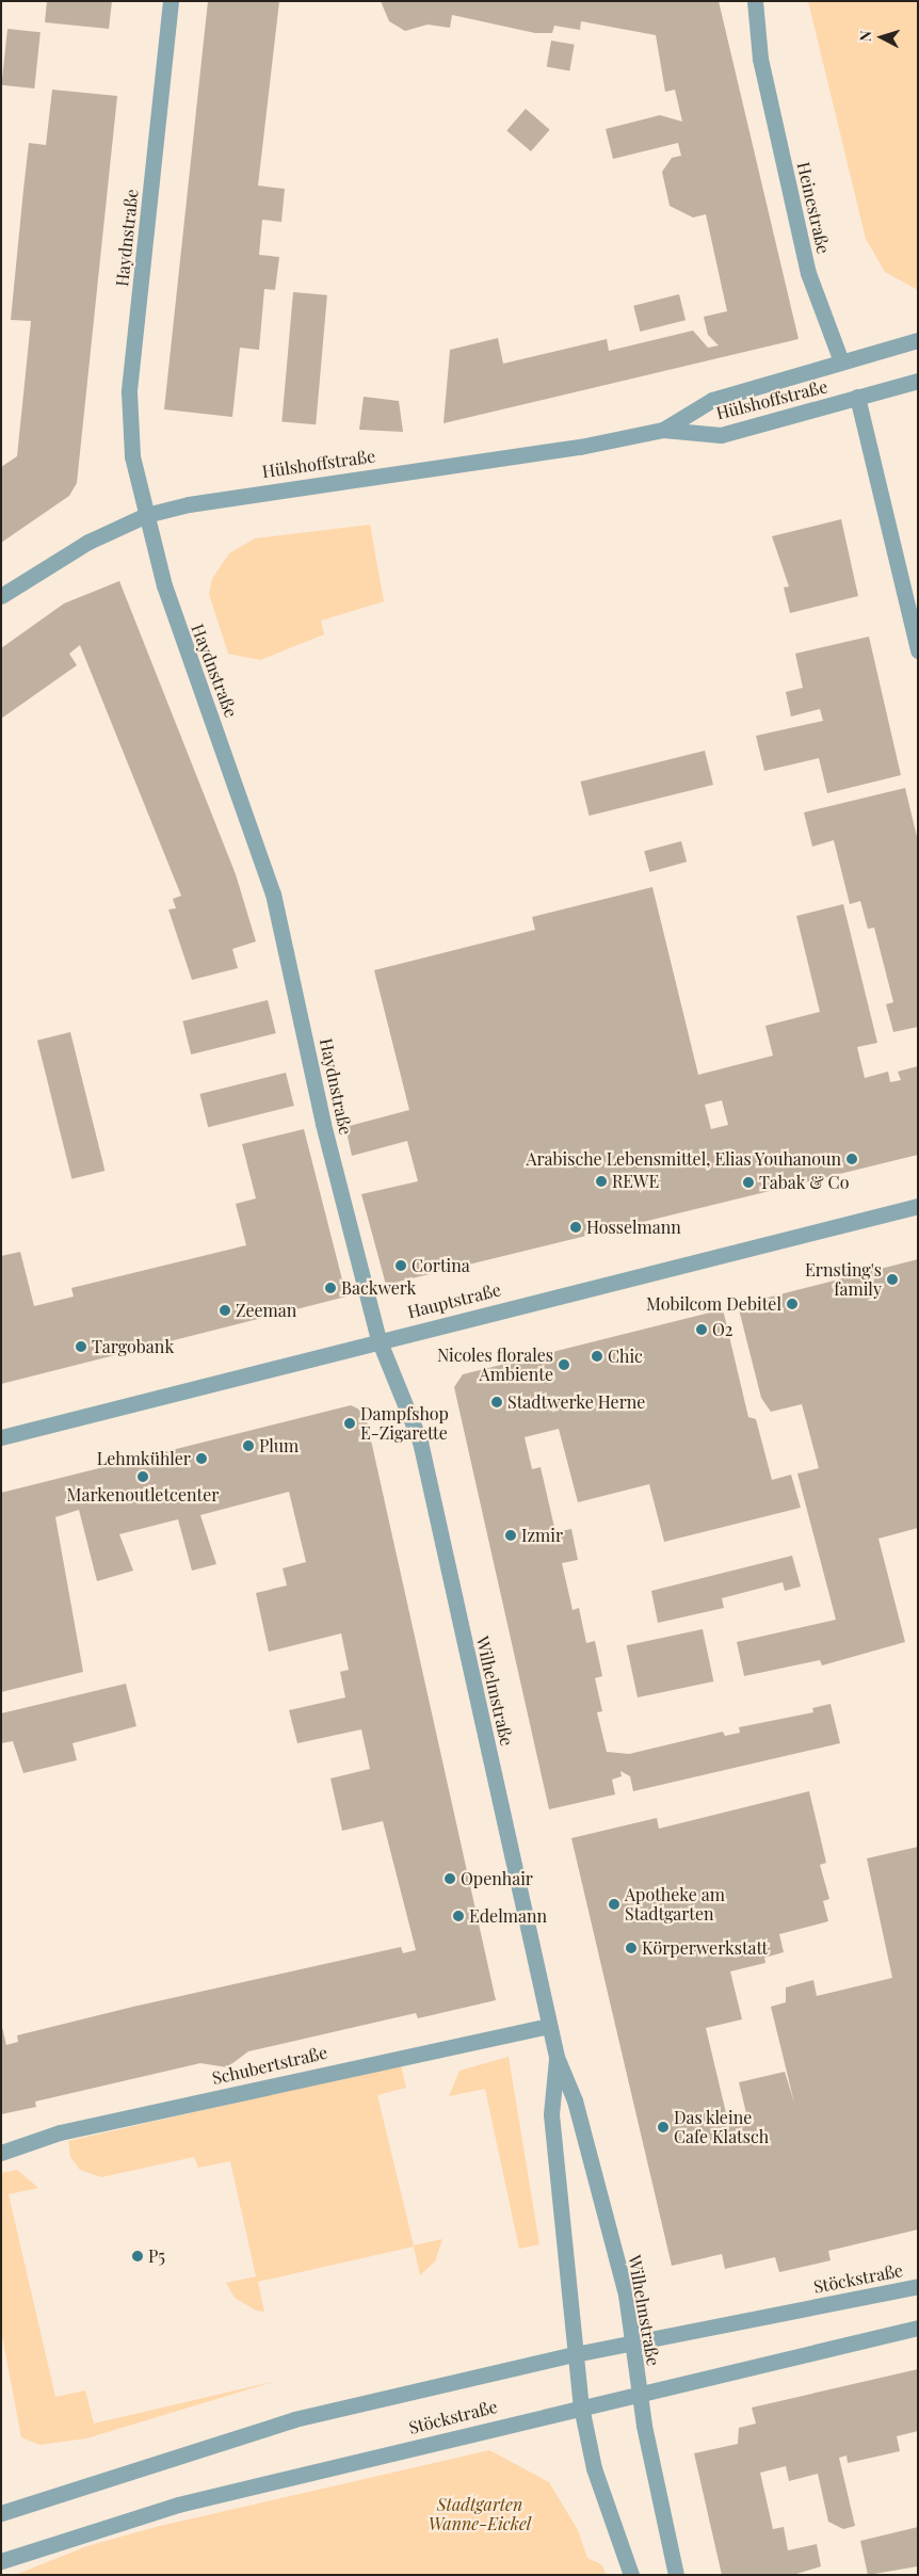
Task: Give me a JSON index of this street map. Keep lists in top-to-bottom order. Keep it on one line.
{"streets":{"street":["Heinestraße","Haydnstraße","Hülshoffstraße","Hauptstraße","Wilhelmstraße","Schubertstraße","Stöckstraße"]},"crossings":[["Heinestraße","Hülshoffstraße"],["Haydnstraße","Hülshoffstraße"],["Haydnstraße","Hauptstraße"],["Haydnstraße","Wilhelmstraße"],["Hauptstraße","Wilhelmstraße"],["Wilhelmstraße","Schubertstraße"],["Wilhelmstraße","Stöckstraße"]],"parks":["Stadtgarten Wanne-Eickel"],"places":["Arabische Lebensmittel, Elias Youhanoun","REWE","Tabak & Co","Hosselmann","Cortina","Ernsting's family","Backwerk","Mobilcom Debitel","Zeeman","O2","Targobank","Chic","Nicoles florales Ambiente","Stadtwerke Herne","Dampfshop E-Zigarette","Plum","Lehmkühler","Markenoutletcenter","Izmir","Openhair","Apotheke am Stadtgarten","Edelmann","Körperwerkstatt","Das kleine Cafe Klatsch","P5"],"north":"left"}
